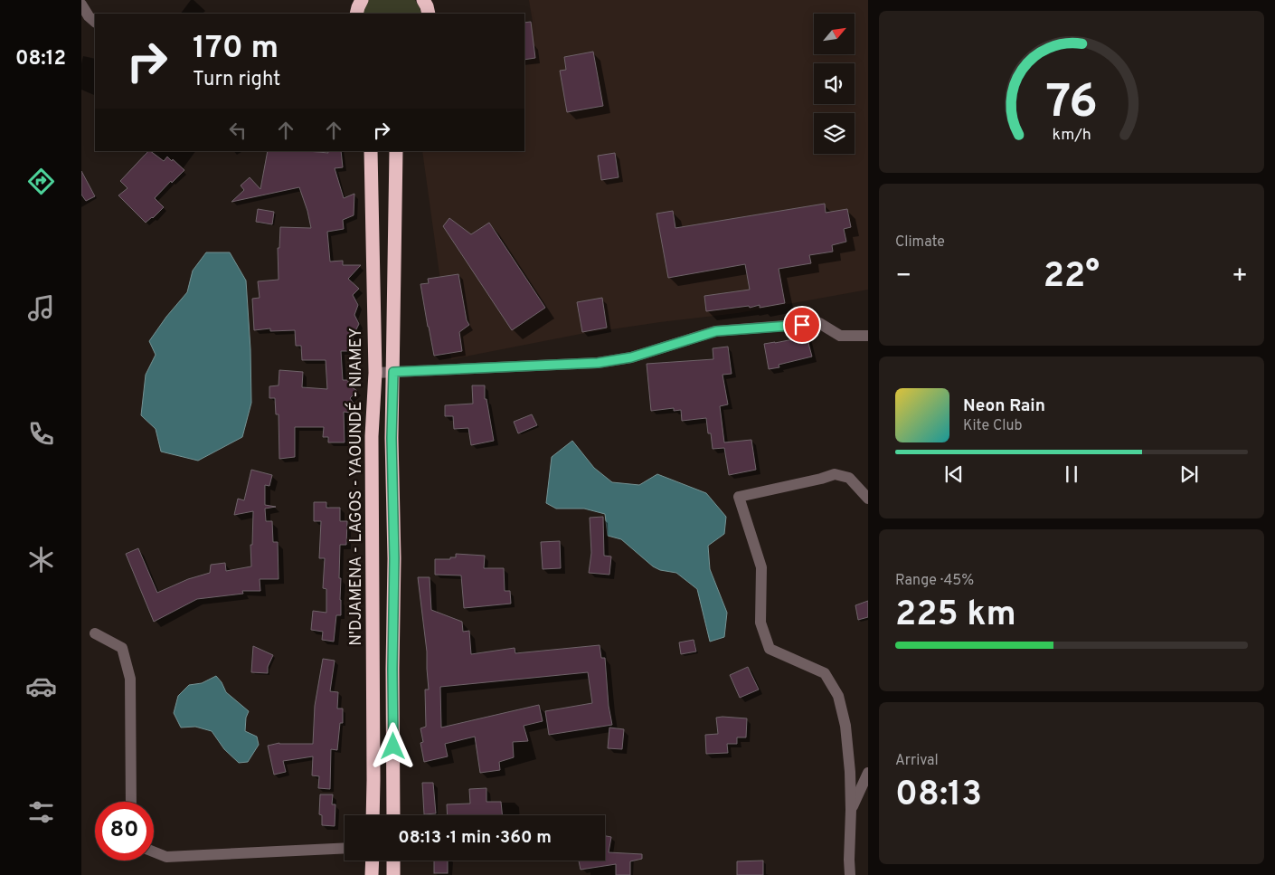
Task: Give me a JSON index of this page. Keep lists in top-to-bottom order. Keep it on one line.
{"streets":{"highway":["N'DJAMENA - LAGOS - YAOUNDÉ - NIAMEY"]},"north":"top right","page":{"tabs":"08:12","turn":["170 m","Turn right"],"tile":["Climate",["Range · 45%","225 km"],["Arrival","08:13"]],"heat":["−","22°","+"],"song":["Neon Rain","Kite Club"],"limit":"80","trip":"08:13 · 1 min · 360 m","gauge":["76","km/h"]}}
